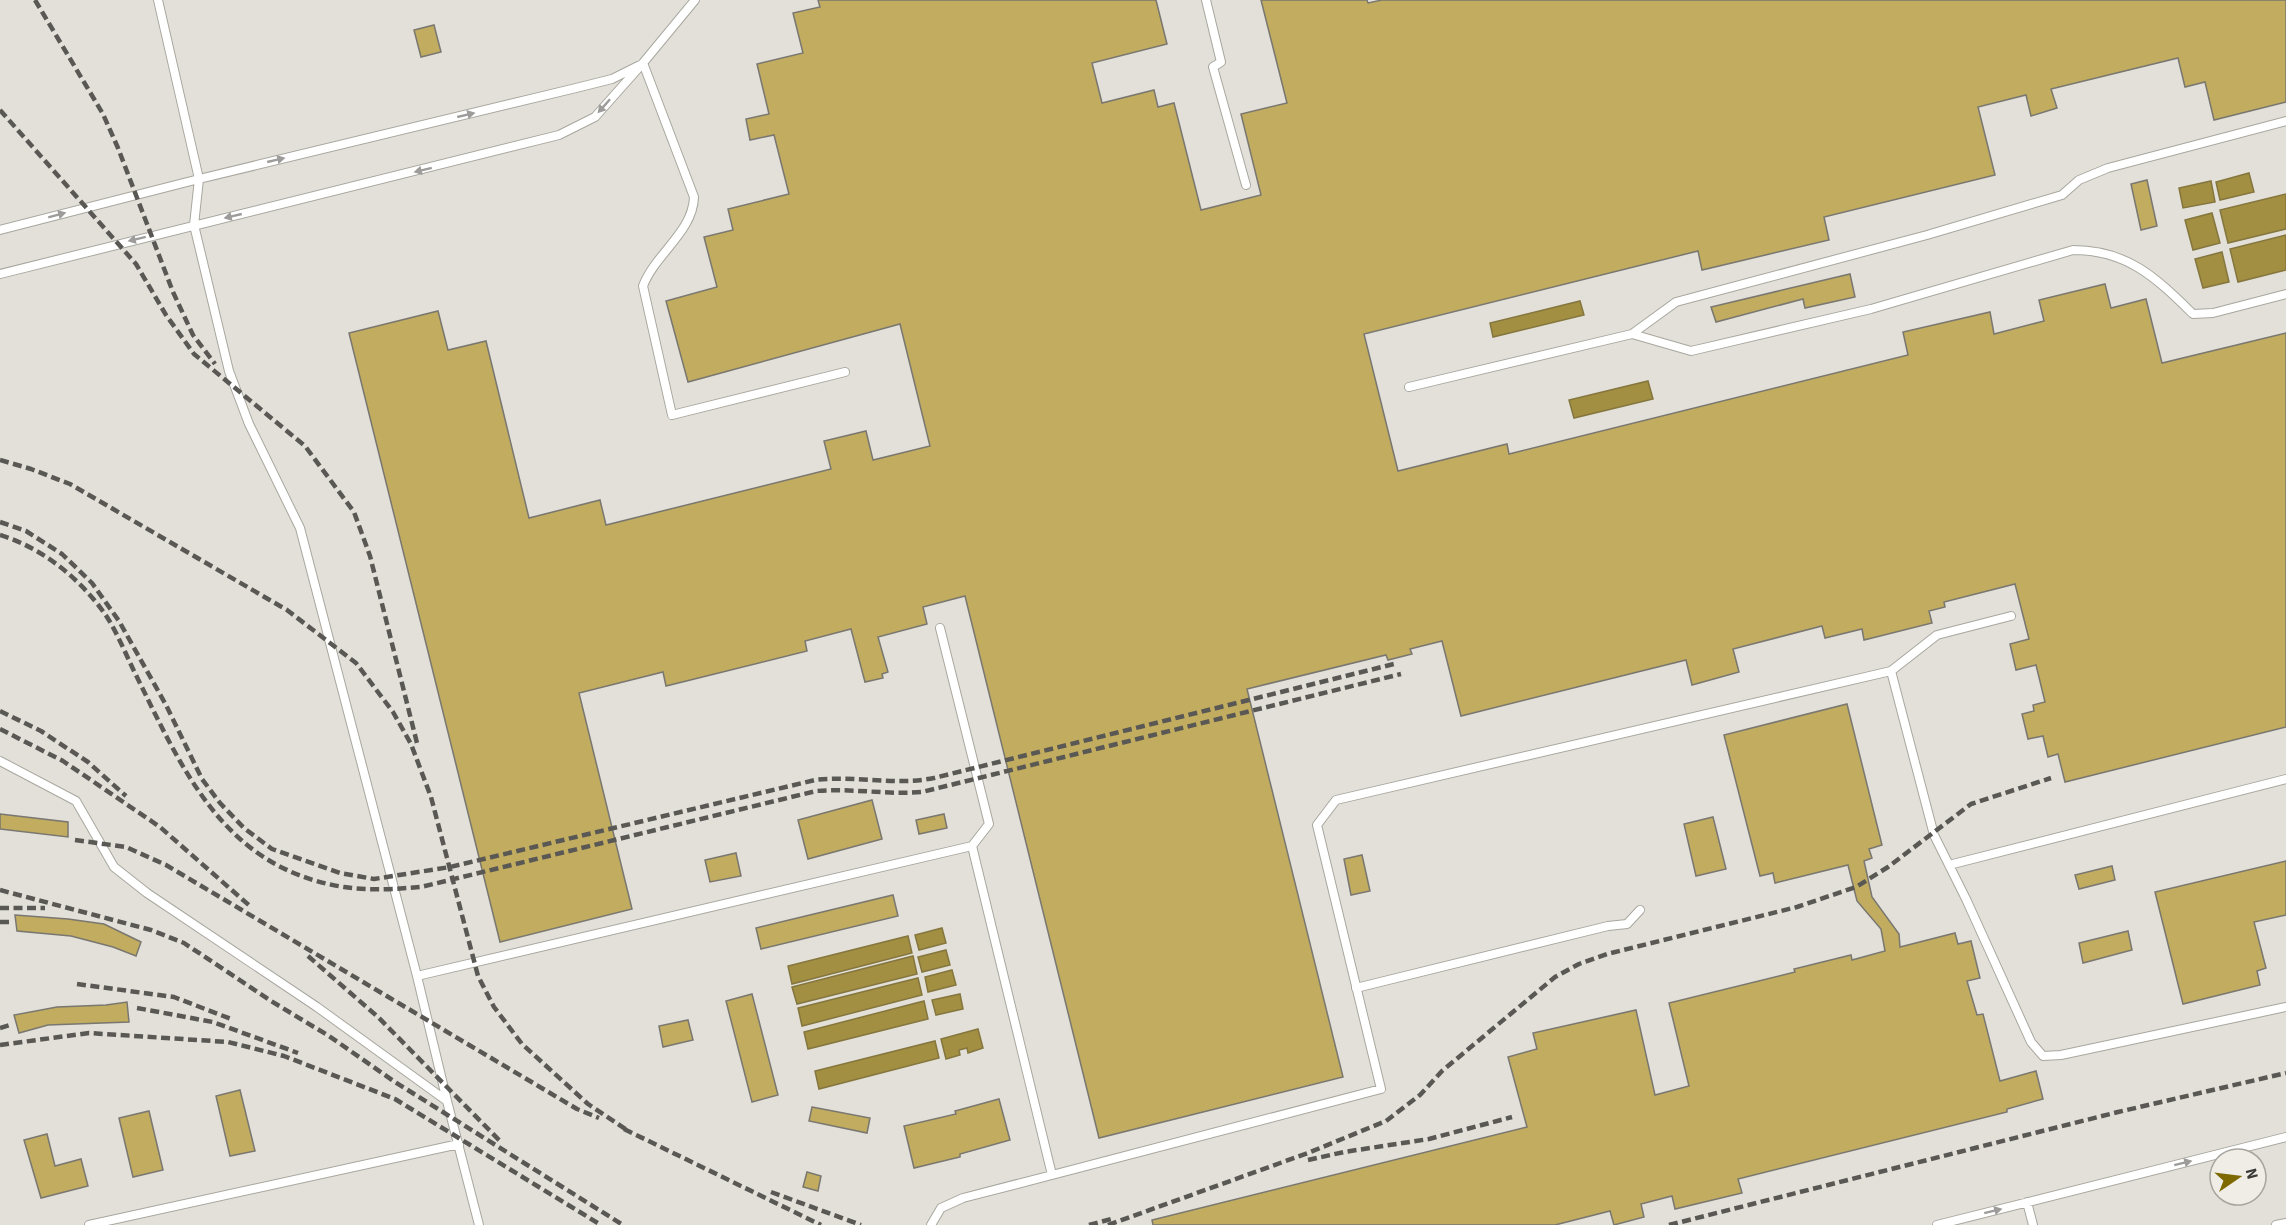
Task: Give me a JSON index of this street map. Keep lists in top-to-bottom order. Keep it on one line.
{"north":"right"}
